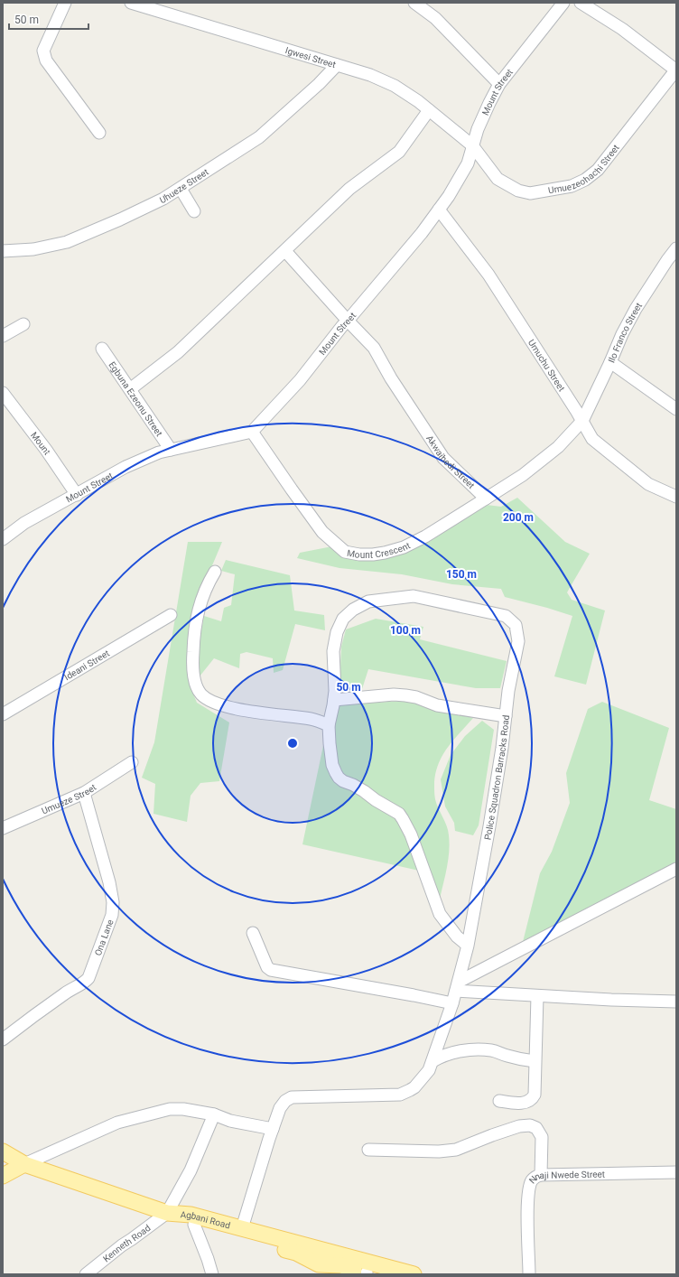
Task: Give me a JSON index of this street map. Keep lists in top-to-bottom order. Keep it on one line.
{"streets":{"main road":["Agbani Road"],"street":["Igwesi Street","Mount Street","Umuezeohachi Street","Uhueze Street","Ilo Franco Street","Umuchu Street","Egbuna Ezeonu Street","Mount","Akwaihedi Street","Mount Crescent","Ideani Street","Police Squadron Barracks Road","Umueze Street","Ona Lane","Nnaji Nwede Street","Kenneth Road"]},"crossings":[["Igwesi Street","Mount Street"],["Igwesi Street","Umuezeohachi Street"],["Igwesi Street","Uhueze Street"],["Mount Street","Umuezeohachi Street"],["Mount Street","Umuchu Street"],["Mount Street","Egbuna Ezeonu Street"],["Mount Street","Mount"],["Mount Street","Akwaihedi Street"],["Mount Street","Mount Crescent"],["Ilo Franco Street","Umuchu Street"],["Akwaihedi Street","Mount Crescent"],["Umueze Street","Ona Lane"],["Agbani Road","Kenneth Road"]],"scale_bar":"50 m","rings":["200 m","150 m","100 m","50 m"]}
